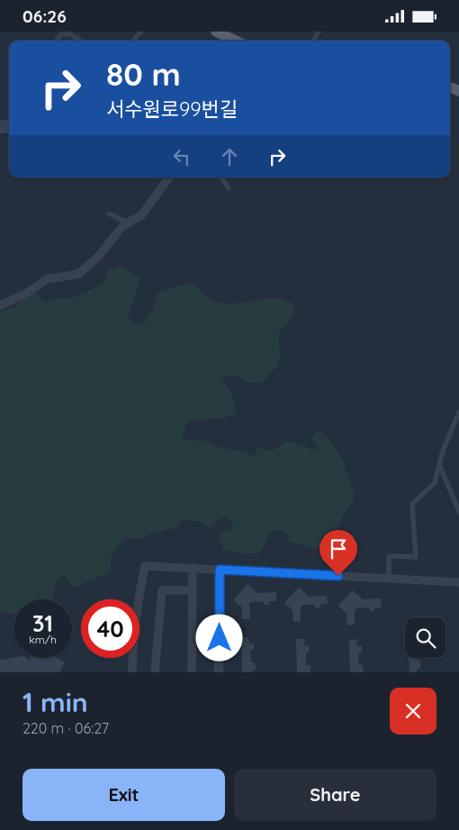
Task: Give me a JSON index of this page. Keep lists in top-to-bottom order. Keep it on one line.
{"page":{"status":"06:26","turn":["80 m","서수원로99번길"],"speed":"31 km/h","limit":"40","heading":["1 min","220 m · 06:27"],"buttons":["Exit","Share"]}}
